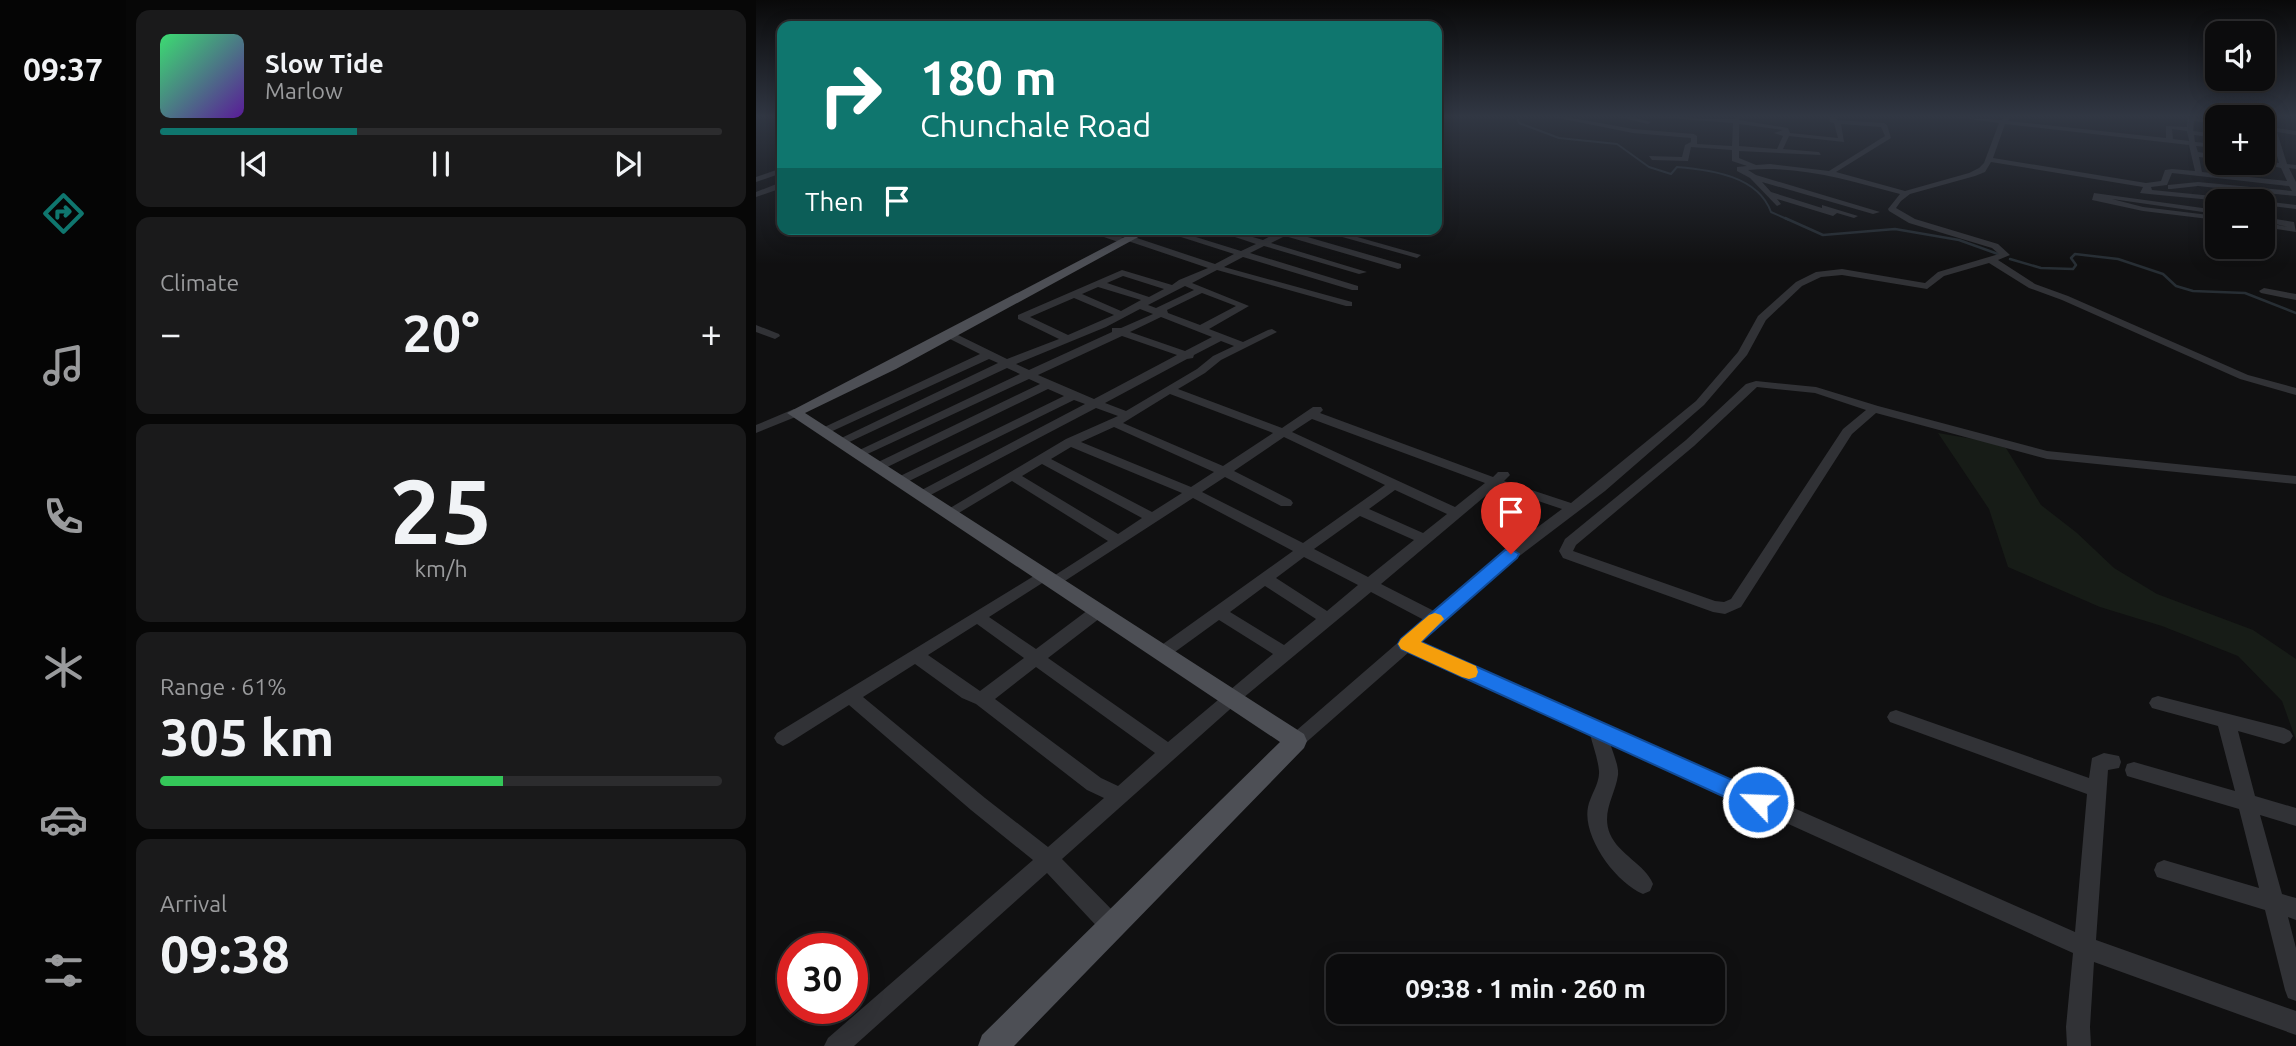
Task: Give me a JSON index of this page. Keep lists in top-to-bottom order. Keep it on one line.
{"page":{"tabs":"09:37","map_buttons":["+","−"],"turn":["180 m","Chunchale Road"],"song":["Slow Tide","Marlow"],"then":"Then","tile":["Climate",["25","km/h"],["Range · 61%","305 km"],["Arrival","09:38"]],"heat":["−","20°","+"],"limit":"30","trip":"09:38 · 1 min · 260 m"}}
